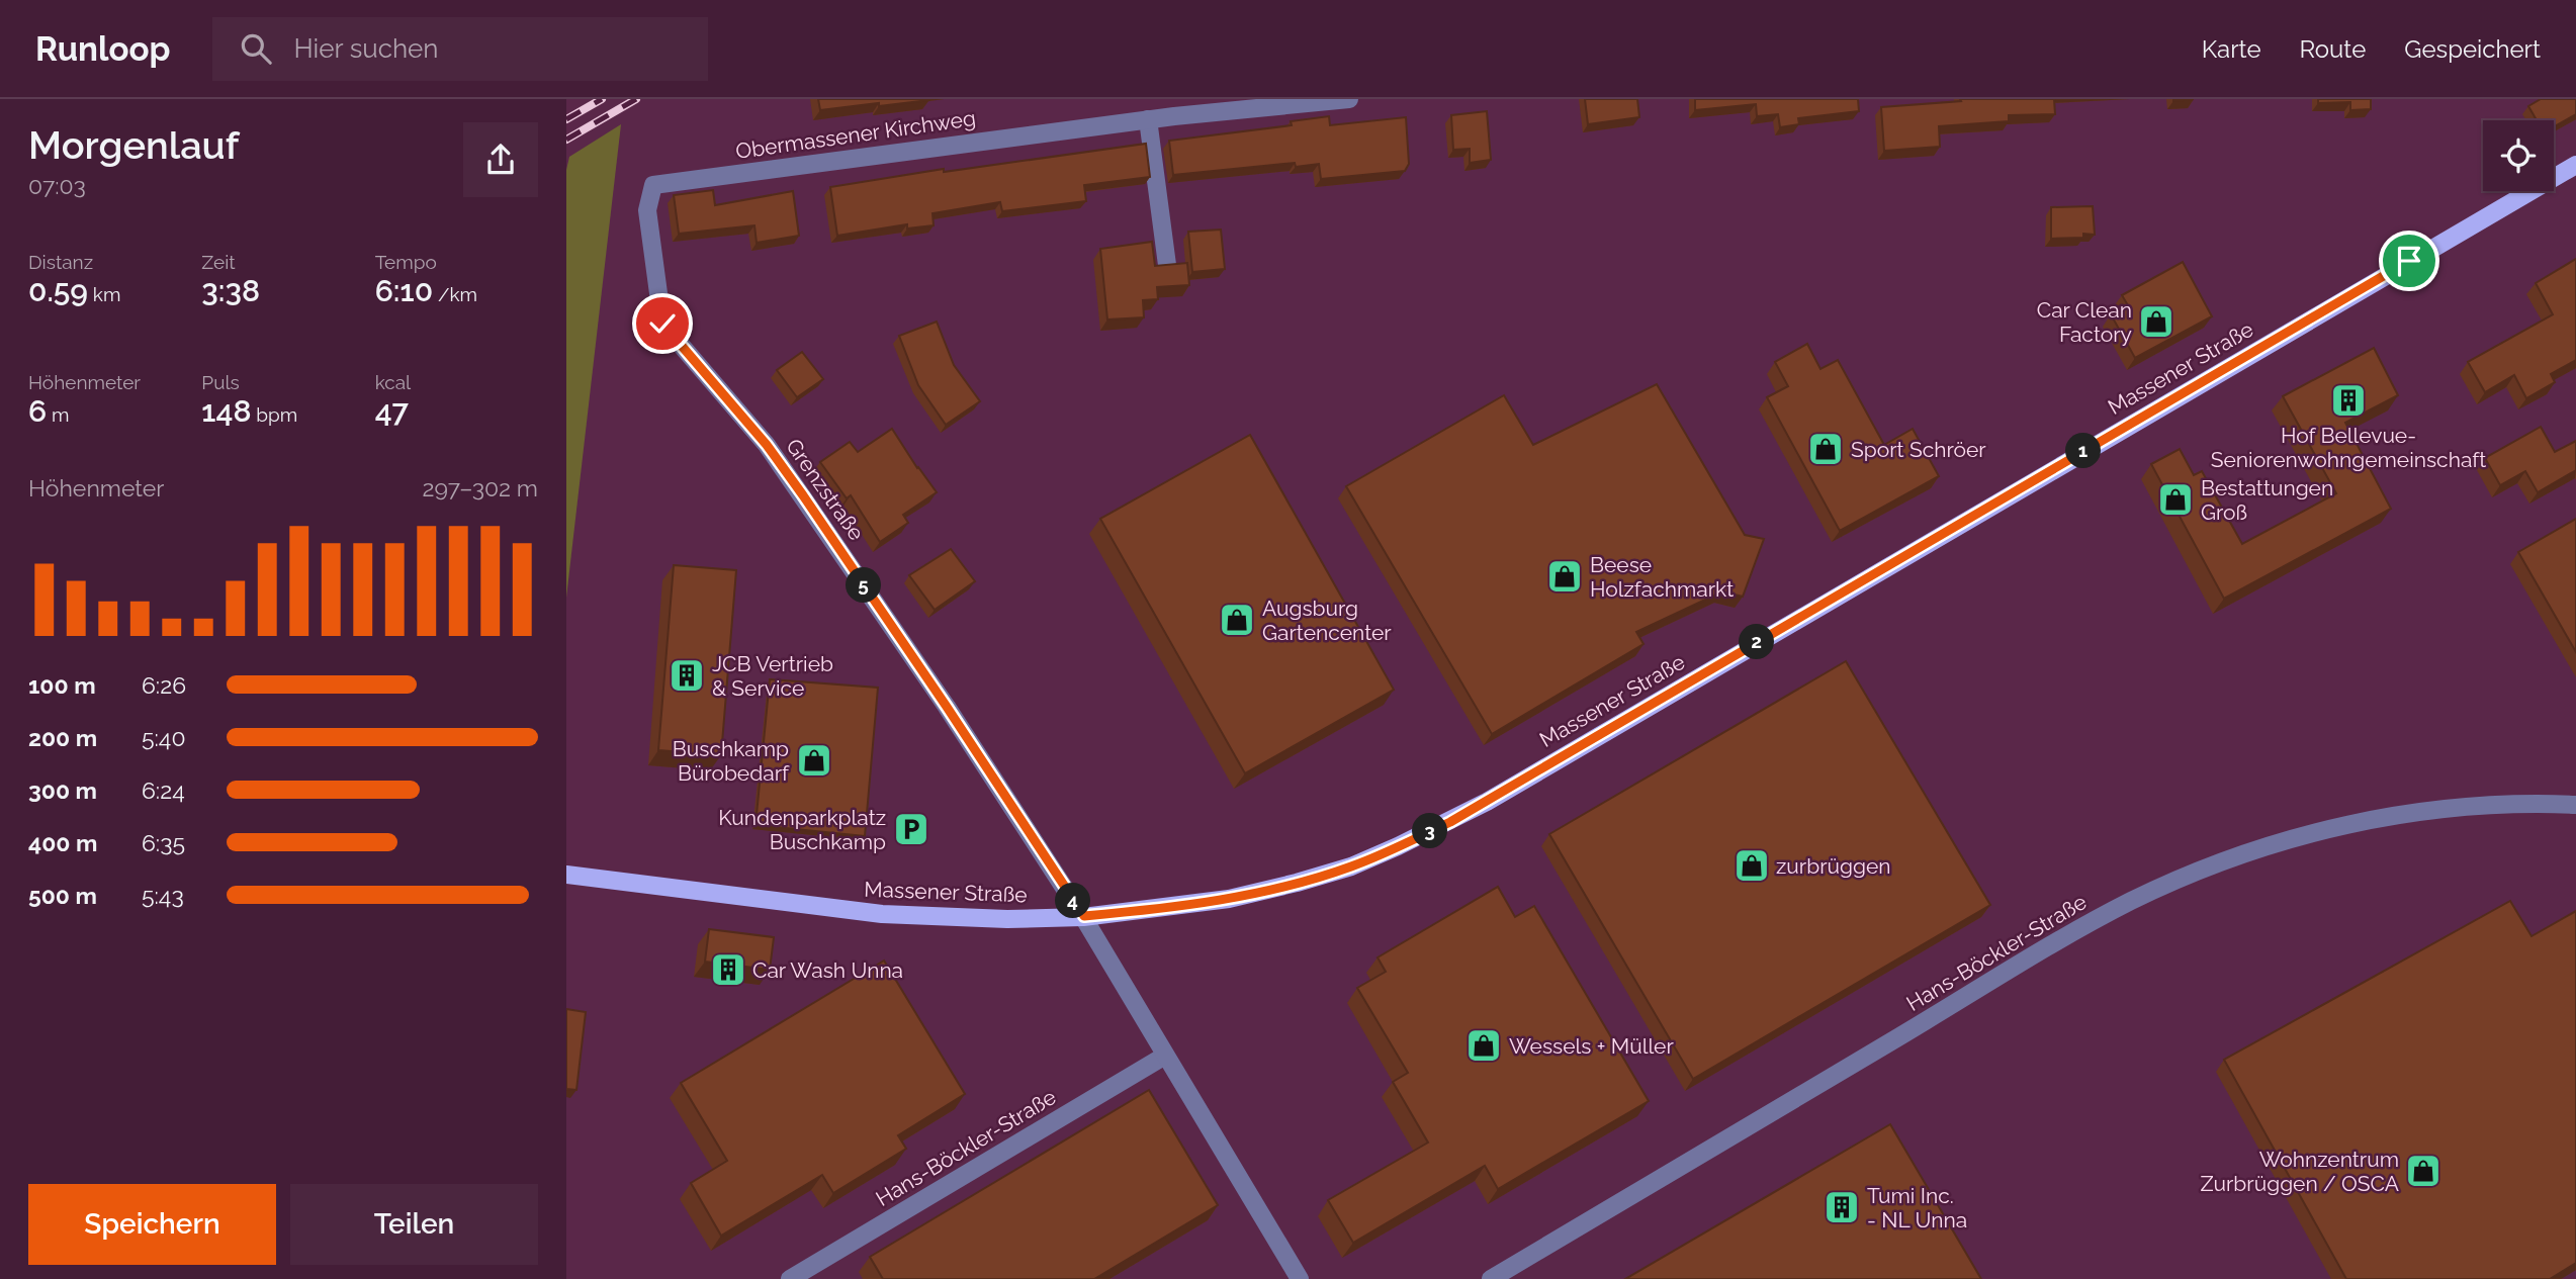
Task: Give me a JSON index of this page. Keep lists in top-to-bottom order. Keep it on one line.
{"streets":{"main road":["Massener Straße"],"street":["Obermassener Kirchweg","Grenzstraße","Hans-Böckler-Straße"]},"crossings":[["Obermassener Kirchweg","Grenzstraße"],["Massener Straße","Grenzstraße"]],"places":{"shop":["Car Clean Factory","Sport Schröer","Bestattungen Groß","Beese Holzfachmarkt","Augsburg Gartencenter","Buschkamp Bürobedarf","zurbrüggen","Wessels + Müller","Wohnzentrum Zurbrüggen / OSCA"],"building":["Hof Bellevue- Seniorenwohngemeinschaft","JCB Vertrieb & Service","Car Wash Unna","Tumi Inc. - NL Unna"],"parking":["Kundenparkplatz Buschkamp"]},"page":{"header":"Runloop","search":"Hier suchen","nav":["Karte","Route","Gespeichert"],"heading":["Morgenlauf","07:03"],"stats":[["Distanz","0.59 km"],["Zeit","3:38"],["Tempo","6:10 /km"],["Höhenmeter","6 m"],["Puls","148 bpm"],["kcal","47"]],"pins":["1","5","2","3","4"],"chart":["Höhenmeter","297–302 m"],"list":[{"name":"100 m","note":"6:26"},{"name":"200 m","note":"5:40"},{"name":"300 m","note":"6:24"},{"name":"400 m","note":"6:35"},{"name":"500 m","note":"5:43"}],"buttons":["Speichern","Teilen"]}}
